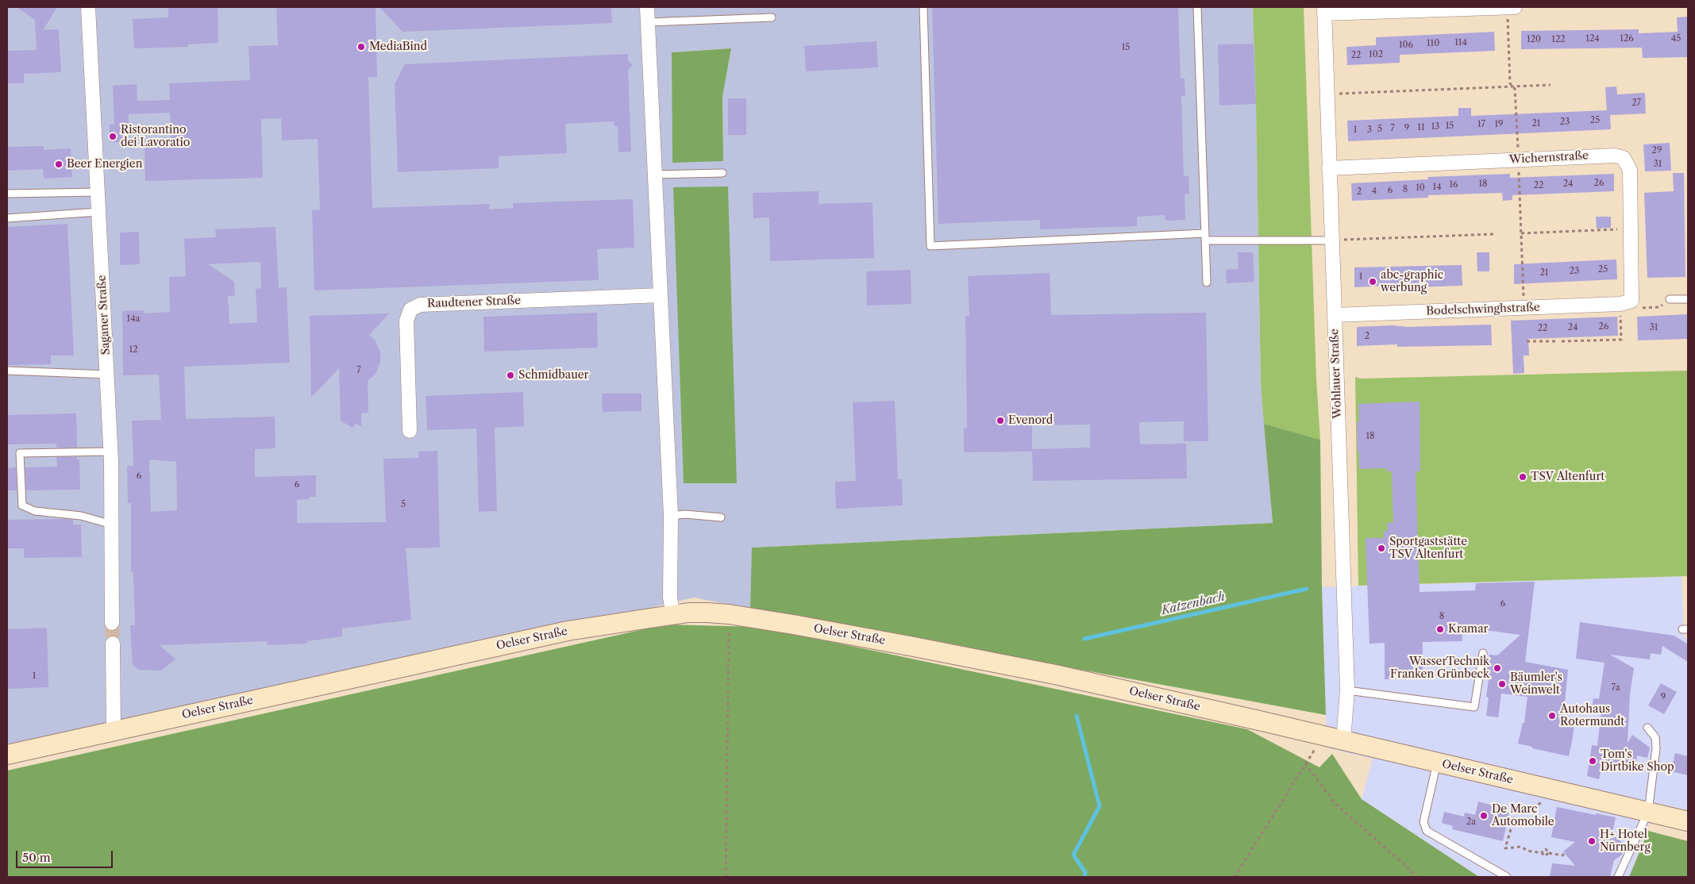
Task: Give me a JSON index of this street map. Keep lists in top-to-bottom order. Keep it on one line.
{"streets":{"main road":["Oelser Straße"],"street":["Wichernstraße","Raudtener Straße","Bodelschwinghstraße","Saganer Straße","Wohlauer Straße"]},"crossings":[["Wichernstraße","Bodelschwinghstraße"],["Wichernstraße","Wohlauer Straße"],["Bodelschwinghstraße","Wohlauer Straße"],["Wohlauer Straße","Oelser Straße"]],"water":["Katzenbach"],"places":["MediaBind","Ristorantino dei Lavoratio","Beer Energien","abc-graphic werbung","Schmidbauer","Evenord","TSV Altenfurt","Sportgaststätte TSV Altenfurt","Kramar","WasserTechnik Franken Grünbeck","Bäumler's Weinwelt","Autohaus Rotermundt","Tom's Dirtbike Shop","De Marc Automobile","H+ Hotel Nürnberg"],"house_numbers":["124","126","45","120","122","114","110","106","15","102","22","27","25","23","21","17","19","15","13","11","7","9","5","1","3","29","31","26","18","24","16","22","14","10","8","6","4","2","25","23","21","1","14a","26","24","31","22","2","12","7","18","6","6","5","6","8","1","7a","9","2a"],"scale_bar":"50 m"}
